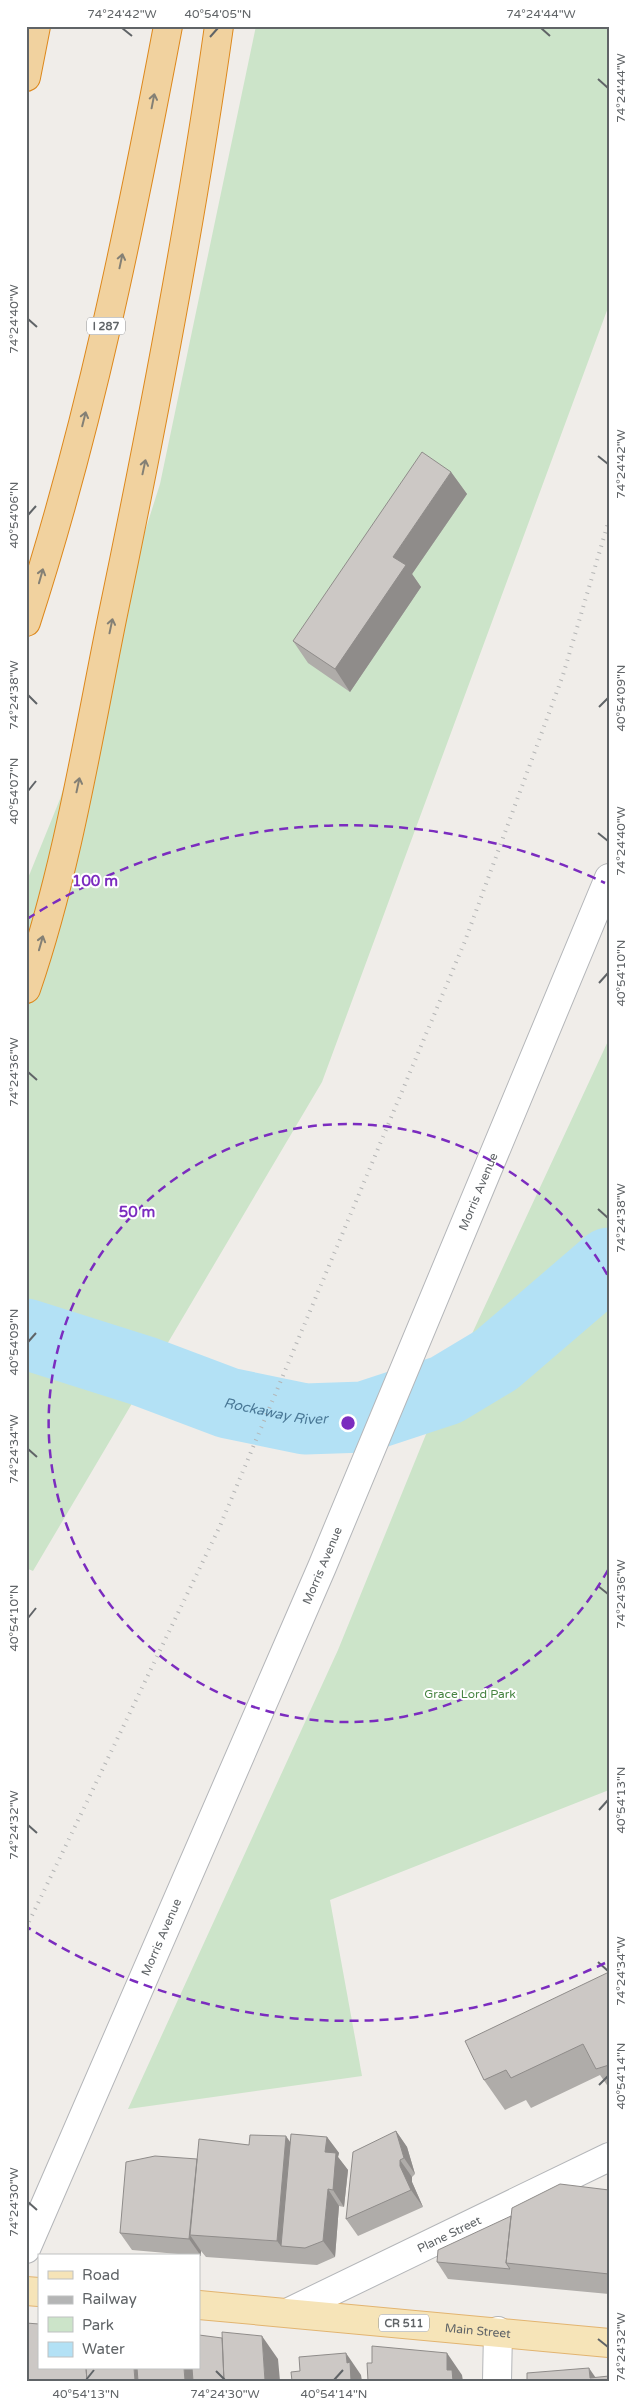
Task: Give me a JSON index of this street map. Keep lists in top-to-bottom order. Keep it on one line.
{"streets":{"highway":["I 287"],"main road":["CR 511","Main Street"],"street":["Morris Avenue","Plane Street"]},"crossings":[["Plane Street","Main Street"]],"water":["Rockaway River"],"parks":["Grace Lord Park"],"legend":["Road","Railway","Park","Water"],"coordinates":["74°24'42\"W","40°54'05\"N","74°24'44\"W","74°24'40\"W","40°54'06\"N","74°24'38\"W","40°54'09\"N","40°54'07\"N","40°54'10\"N","74°24'36\"W","74°24'34\"W","40°54'13\"N","74°24'32\"W","40°54'14\"N","74°24'30\"W"],"rings":["100 m","50 m"]}
